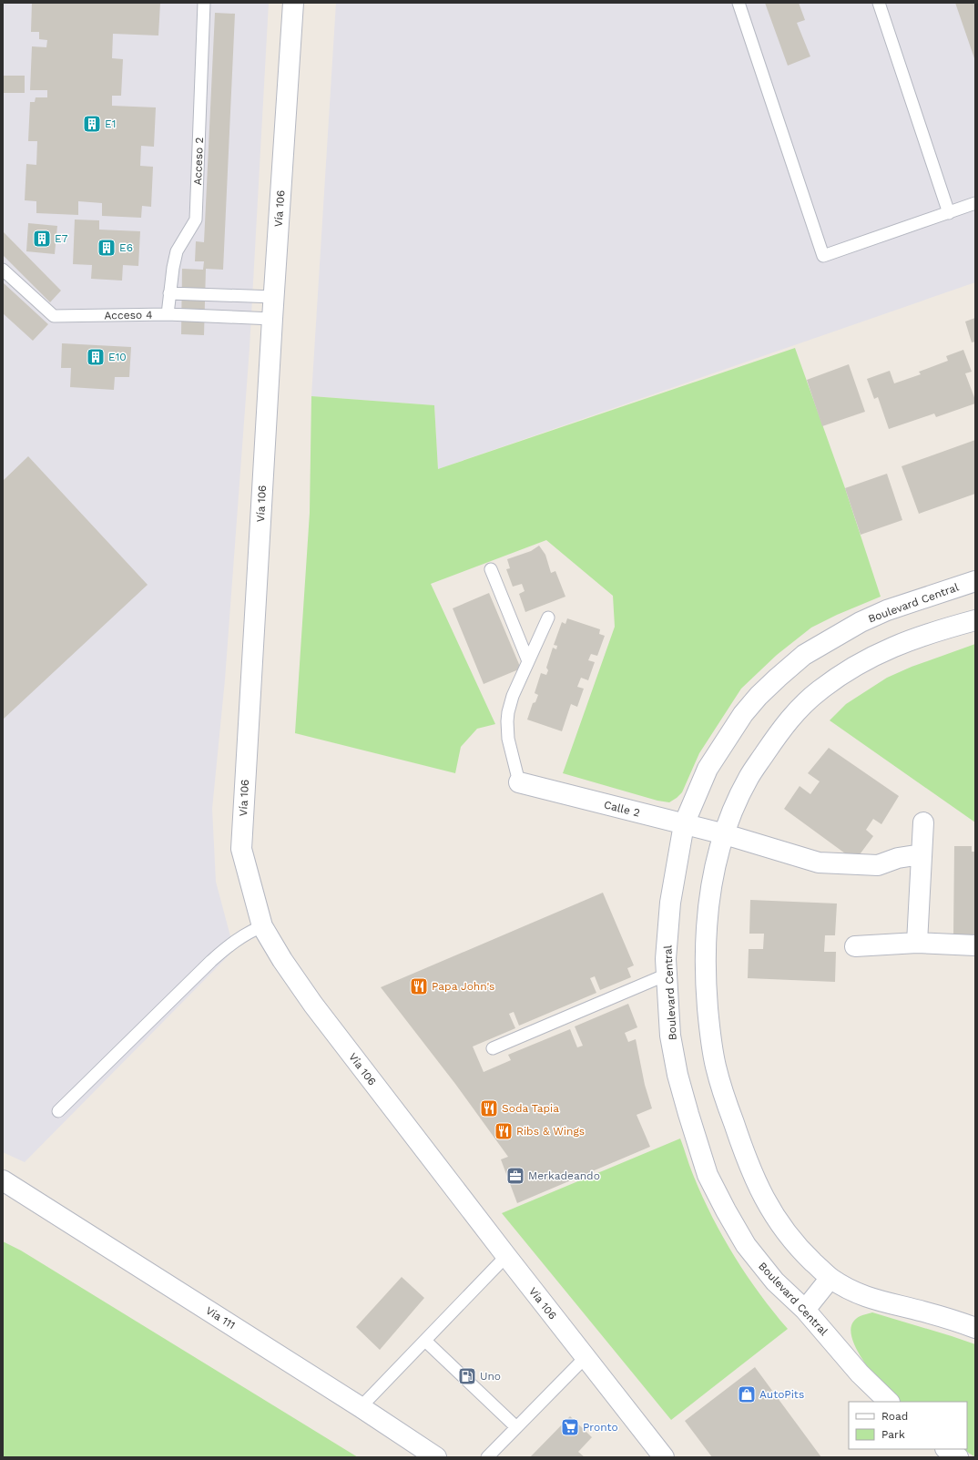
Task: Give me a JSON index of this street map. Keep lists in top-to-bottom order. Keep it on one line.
{"streets":{"street":["Vía 106","Boulevard Central","Calle 2","Vía 111"],"lane":["Acceso 2","Acceso 4"]},"crossings":[["Acceso 2","Acceso 4"],["Vía 106","Acceso 4"],["Boulevard Central","Calle 2"]],"places":{"building":["E1","E7","E6","E10"],"restaurant":["Papa John's","Soda Tapia","Ribs & Wings"],"office":["Merkadeando"],"fuel station":["Uno"],"shop":["AutoPits"],"supermarket":["Pronto"]},"legend":["Road","Park"]}
